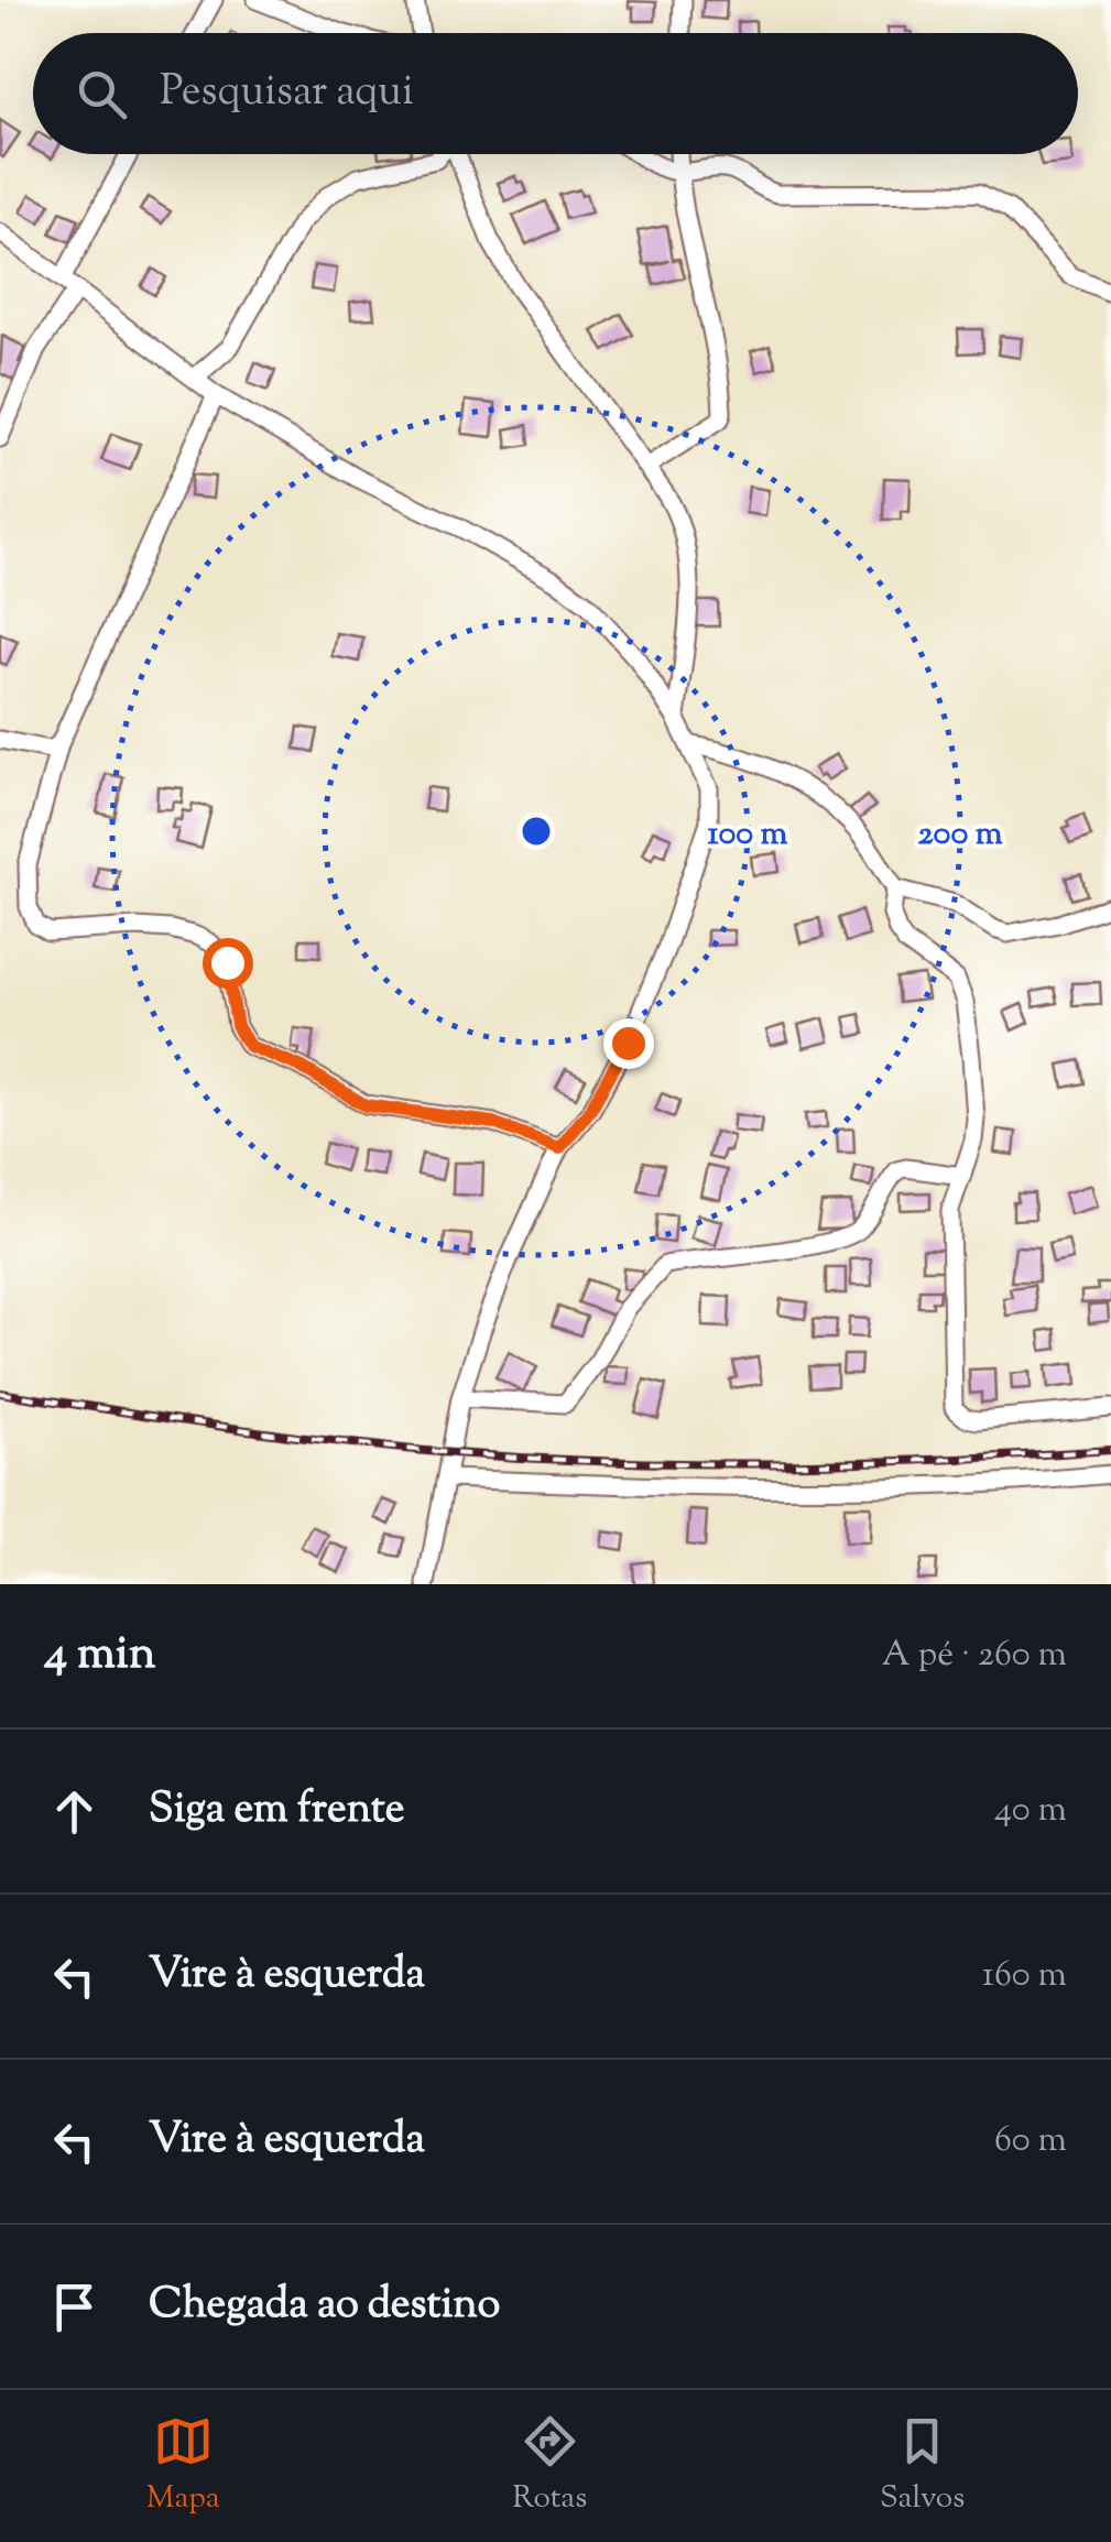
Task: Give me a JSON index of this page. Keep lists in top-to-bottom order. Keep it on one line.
{"page":{"search":"Pesquisar aqui","heading":["4 min","A pé · 260 m"],"list":[["Siga em frente","40 m"],["Vire à esquerda","160 m"],["Vire à esquerda","60 m"],"Chegada ao destino"],"nav":["Mapa","Rotas","Salvos"]},"rings":["100 m","200 m"]}
